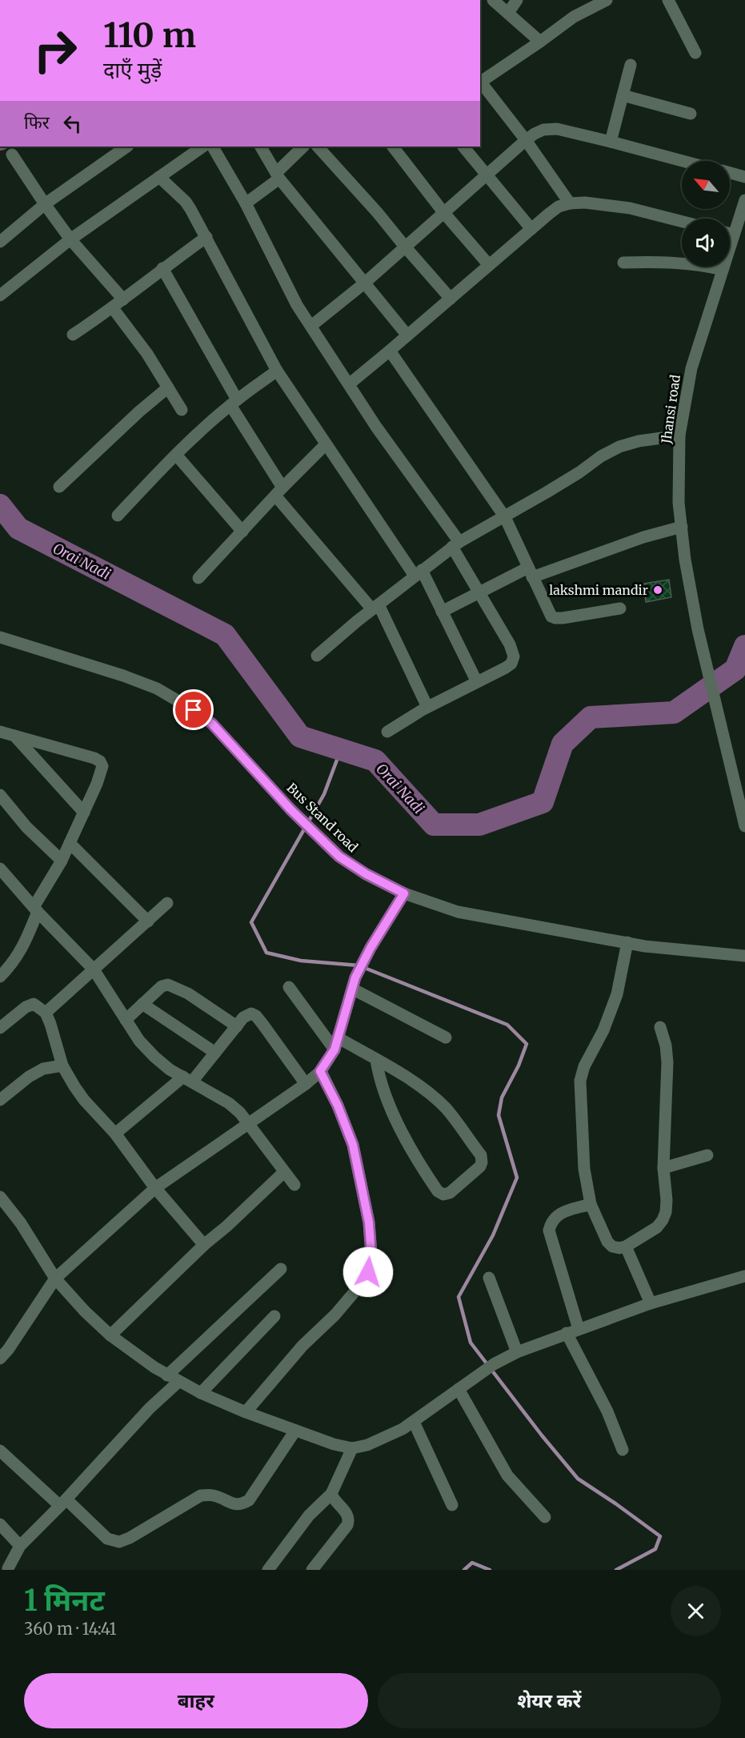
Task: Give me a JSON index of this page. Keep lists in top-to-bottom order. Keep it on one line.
{"streets":{"street":["Jhansi road","Bus Stand road"]},"water":["Orai Nadi"],"places":["lakshmi mandir"],"north":"top left","page":{"turn":["110 m","दाएँ मुड़ें"],"then":"फिर","heading":["1 मिनट","360 m · 14:41"],"buttons":["बाहर","शेयर करें"]}}
